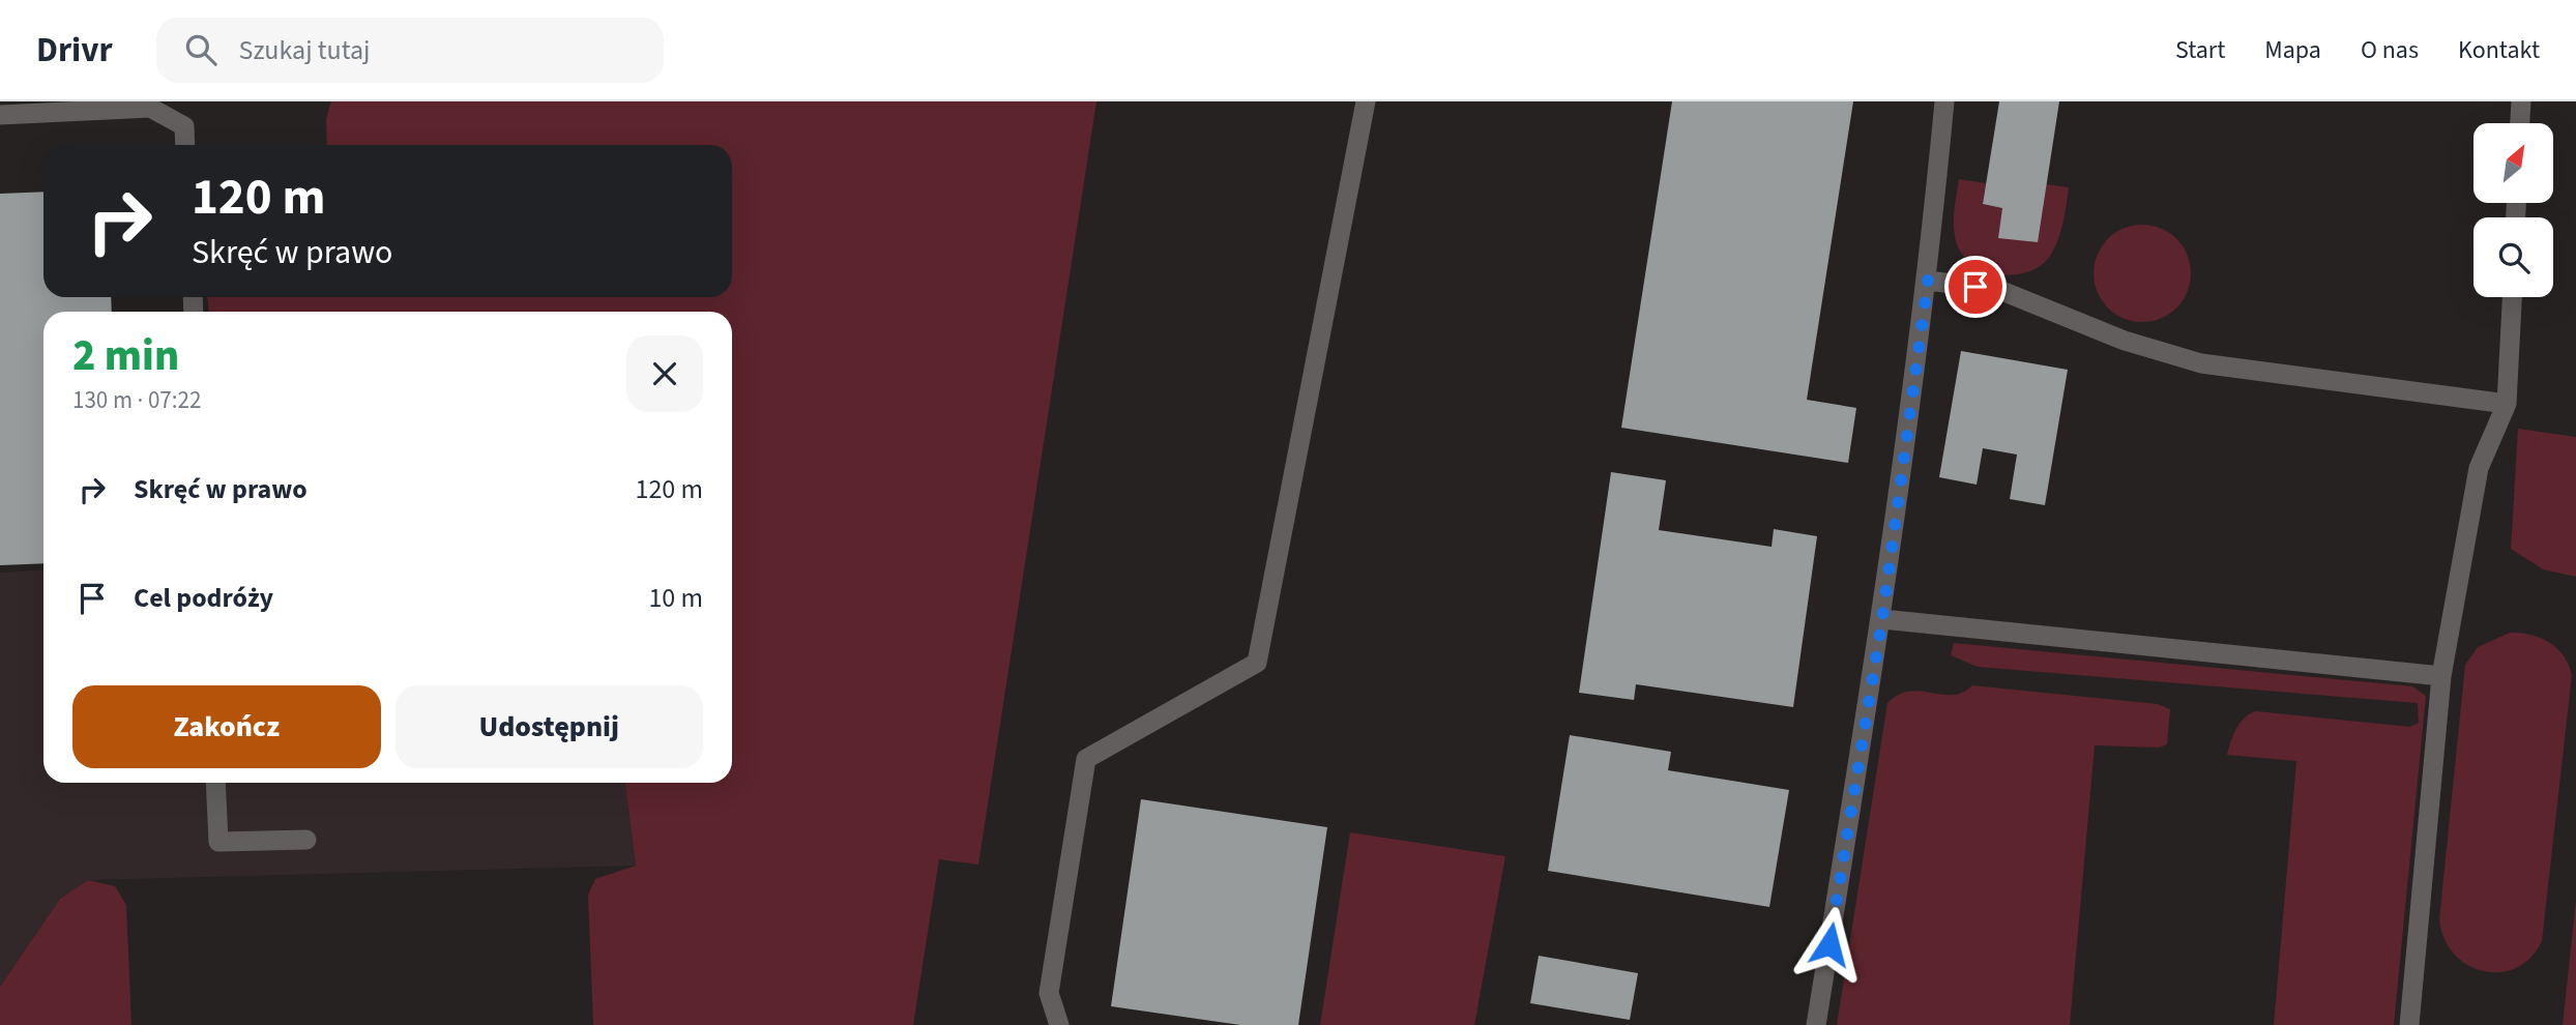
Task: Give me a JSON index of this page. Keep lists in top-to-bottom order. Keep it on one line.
{"north":"top right","page":{"header":"Drivr","search":"Szukaj tutaj","nav":["Start","Mapa","O nas","Kontakt"],"turn":["120 m","Skręć w prawo"],"heading":["2 min","130 m · 07:22"],"list":[{"name":"Skręć w prawo","value":"120 m"},{"name":"Cel podróży","value":"10 m"}],"buttons":["Zakończ","Udostępnij"]}}
